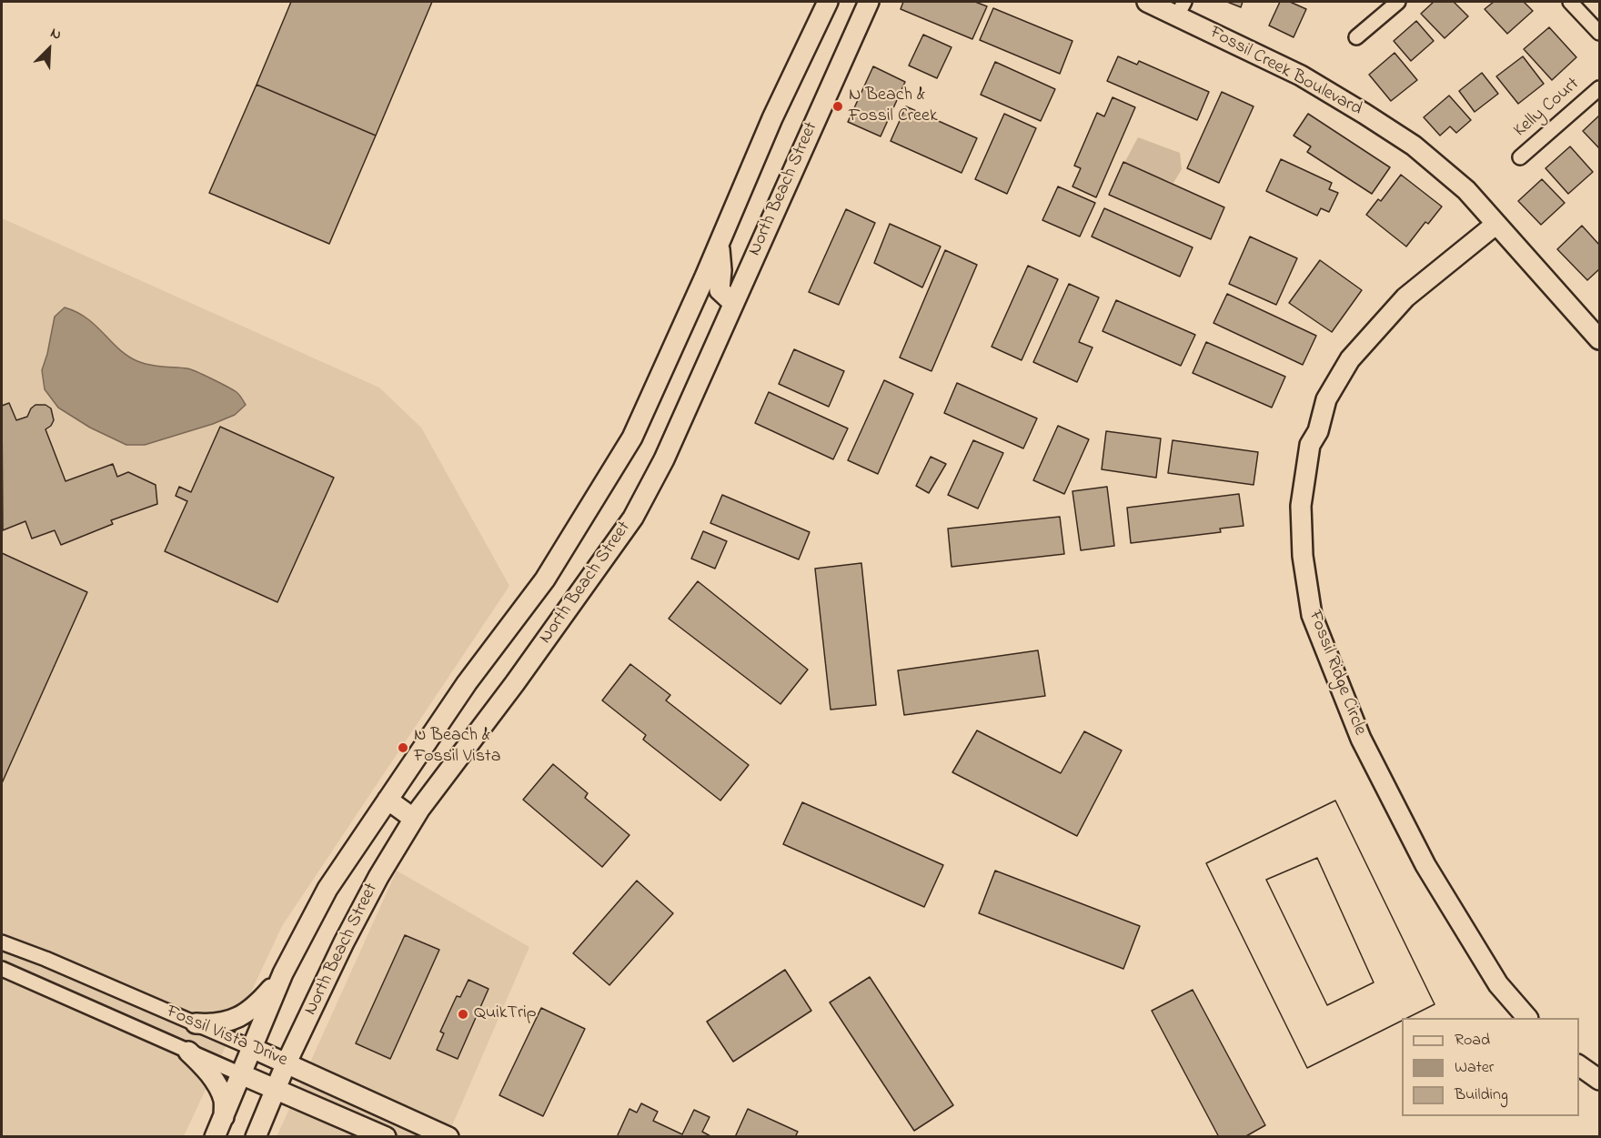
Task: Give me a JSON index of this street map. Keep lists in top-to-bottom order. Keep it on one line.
{"streets":{"main road":["Fossil Creek Boulevard","North Beach Street","Fossil Ridge Circle","Fossil Vista Drive"],"street":["Kelly Court"]},"crossings":[["Fossil Creek Boulevard","Fossil Ridge Circle"],["North Beach Street","Fossil Vista Drive"]],"places":["N Beach & Fossil Creek","N Beach & Fossil Vista","QuikTrip"],"legend":["Road","Water","Building"],"north":"top right"}
